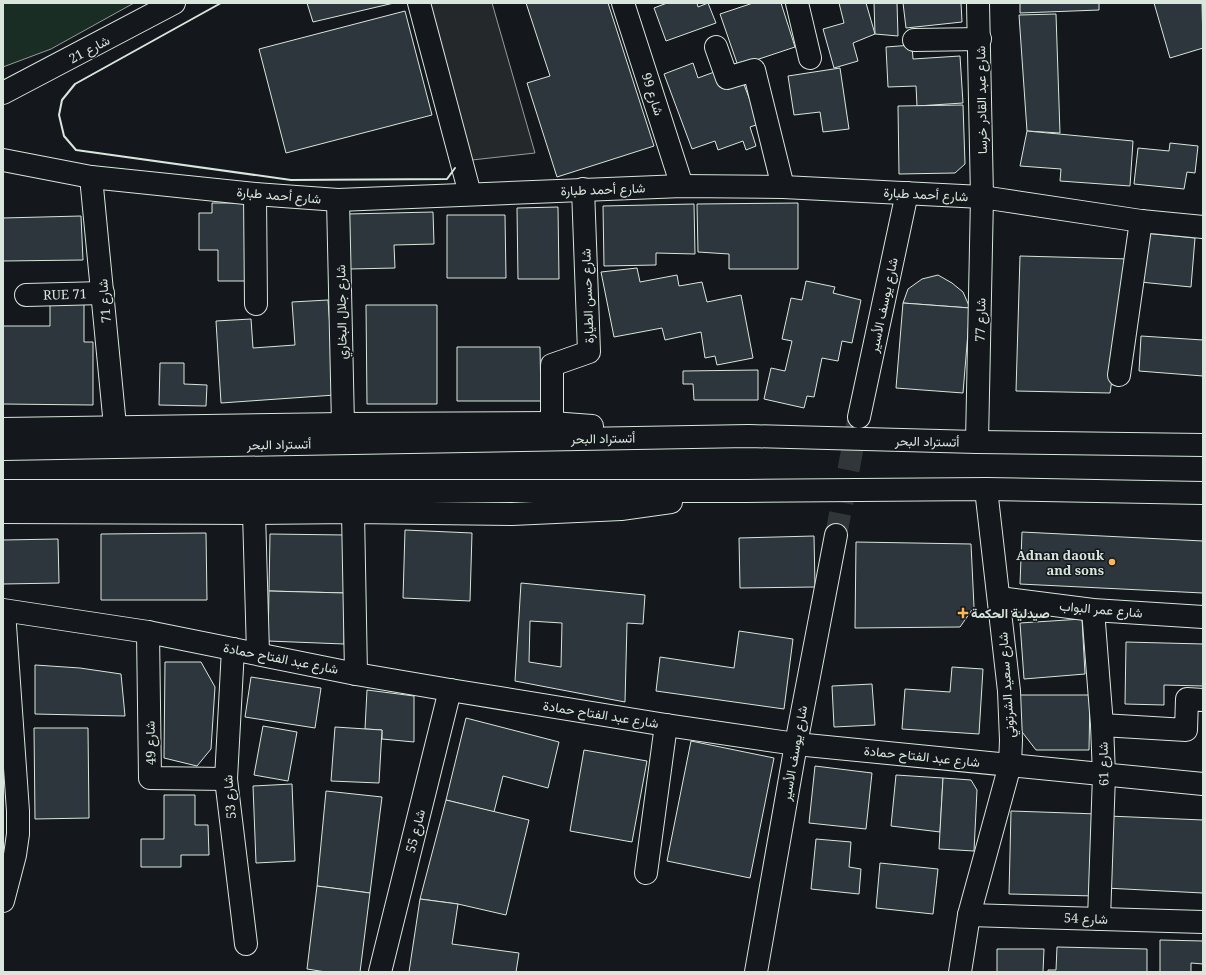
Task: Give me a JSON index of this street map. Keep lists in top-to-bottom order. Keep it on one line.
{"streets":{"main road":["شارع 21","شارع 99","شارع عبد القادر خرسا","شارع أحمد طبارة","RUE 71","شارع حسن الطيارة","شارع 71","شارع يوسف الأسير","شارع جلال البخاري","شارع 77","أتستراد البحر","شارع عمر البواب","شارع عبد الفتاح حمادة","شارع سعيد الشرتوني","شارع 49","شارع 61","شارع 53","شارع 55","شارع 54"]},"crossings":[["شارع 99","شارع أحمد طبارة"],["شارع عبد القادر خرسا","شارع أحمد طبارة"],["شارع عبد القادر خرسا","شارع 77"],["شارع أحمد طبارة","شارع حسن الطيارة"],["شارع أحمد طبارة","شارع 71"],["شارع أحمد طبارة","شارع يوسف الأسير"],["شارع أحمد طبارة","شارع جلال البخاري"],["شارع أحمد طبارة","شارع 77"],["RUE 71","شارع 71"],["شارع يوسف الأسير","شارع عبد الفتاح حمادة"],["شارع 77","أتستراد البحر"],["شارع عمر البواب","شارع سعيد الشرتوني"],["شارع عمر البواب","شارع 61"],["شارع عبد الفتاح حمادة","شارع سعيد الشرتوني"],["شارع عبد الفتاح حمادة","شارع 49"],["شارع عبد الفتاح حمادة","شارع 61"],["شارع عبد الفتاح حمادة","شارع 53"],["شارع عبد الفتاح حمادة","شارع 55"],["شارع سعيد الشرتوني","شارع 54"],["شارع 49","شارع 53"],["شارع 61","شارع 54"]],"places":{"other":["Adnan daouk and sons"],"health":["صيدلية الحكمة"]}}
